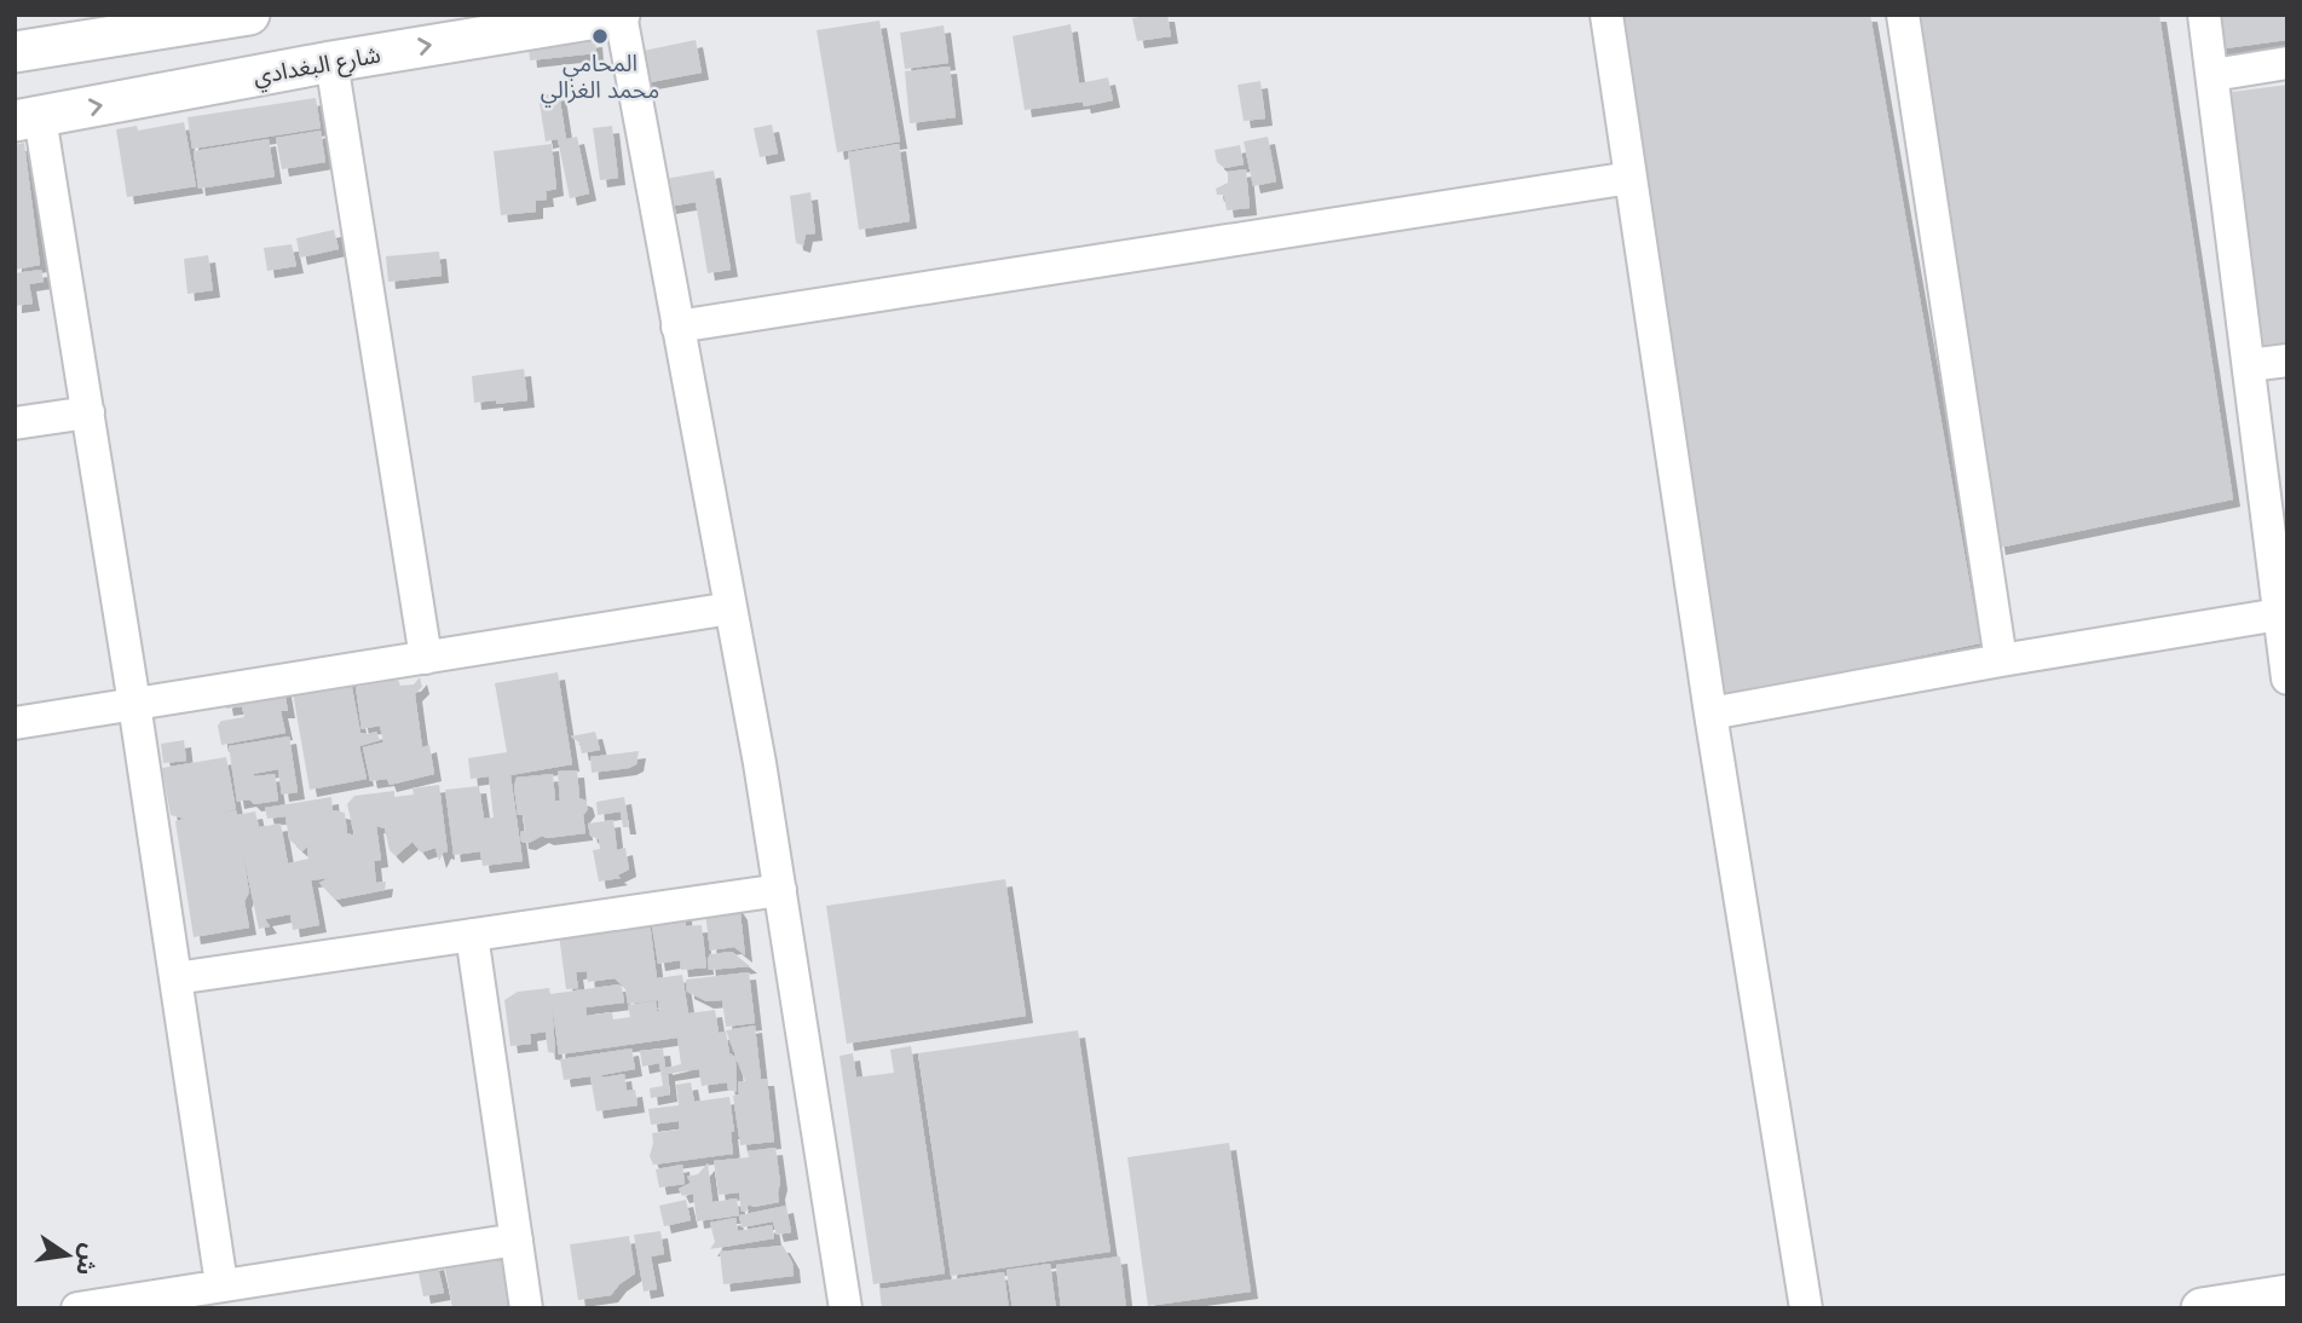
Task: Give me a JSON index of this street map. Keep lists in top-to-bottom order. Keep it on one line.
{"streets":{"street":["شارع البغدادي"]},"places":["المحامي محمد الغزالي"],"north":"right"}
